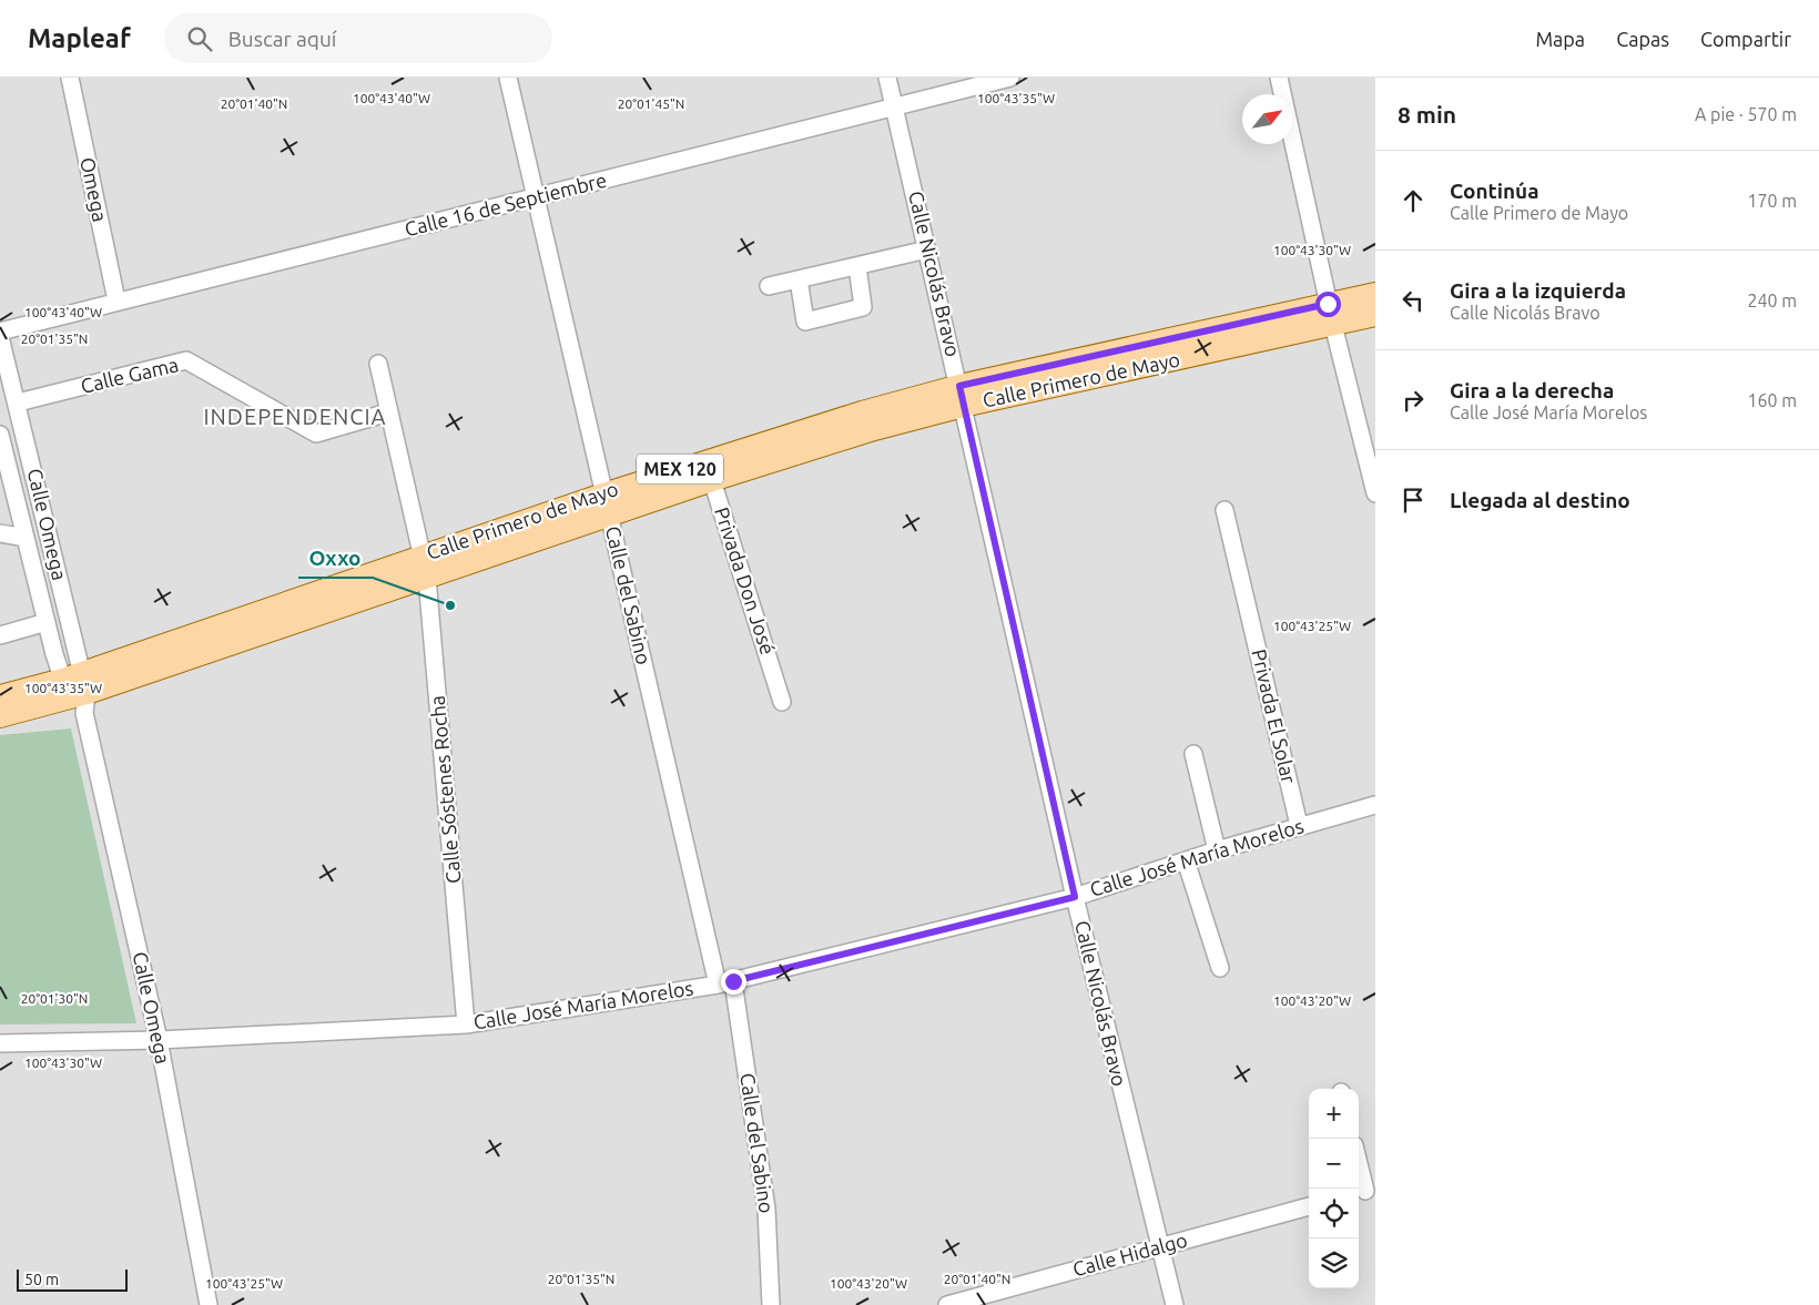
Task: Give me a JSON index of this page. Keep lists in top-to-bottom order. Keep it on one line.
{"streets":{"main road":["Calle Primero de Mayo","MEX 120"],"street":["Omega","Calle 16 de Septiembre","Calle Nicolás Bravo","Calle Gama","Calle Omega","Privada Don José","Calle del Sabino","Privada El Solar","Calle Sóstenes Rocha","Calle José María Morelos","Calle Hidalgo"]},"crossings":[["Omega","Calle 16 de Septiembre"],["Calle 16 de Septiembre","Calle Nicolás Bravo"],["Calle 16 de Septiembre","Calle del Sabino"],["Calle Nicolás Bravo","Calle Primero de Mayo"],["Calle Nicolás Bravo","Calle José María Morelos"],["Calle Nicolás Bravo","Calle Hidalgo"],["Calle Gama","Calle Omega"],["Calle Gama","Calle Sóstenes Rocha"],["Calle Primero de Mayo","Calle Omega"],["Calle Primero de Mayo","Privada Don José"],["Calle Primero de Mayo","Calle del Sabino"],["Calle Primero de Mayo","Calle Sóstenes Rocha"],["Calle Omega","Calle José María Morelos"],["Calle del Sabino","Calle José María Morelos"],["Privada El Solar","Calle José María Morelos"],["Calle Sóstenes Rocha","Calle José María Morelos"]],"districts":["INDEPENDENCIA"],"places":["Oxxo"],"scale_bar":"50 m","north":"top right","page":{"header":"Mapleaf","search":"Buscar aquí","nav":["Mapa","Capas","Compartir"],"heading":["8 min","A pie · 570 m"],"list":[["Continúa","Calle Primero de Mayo","170 m"],["Gira a la izquierda","Calle Nicolás Bravo","240 m"],["Gira a la derecha","Calle José María Morelos","160 m"],"Llegada al destino"],"map_buttons":["+","−"],"scale":"50 m"},"coordinates":["100°43'40\"W","100°43'35\"W","20°01'40\"N","20°01'45\"N","100°43'30\"W","20°01'35\"N","100°43'25\"W","20°01'30\"N","100°43'20\"W"]}
